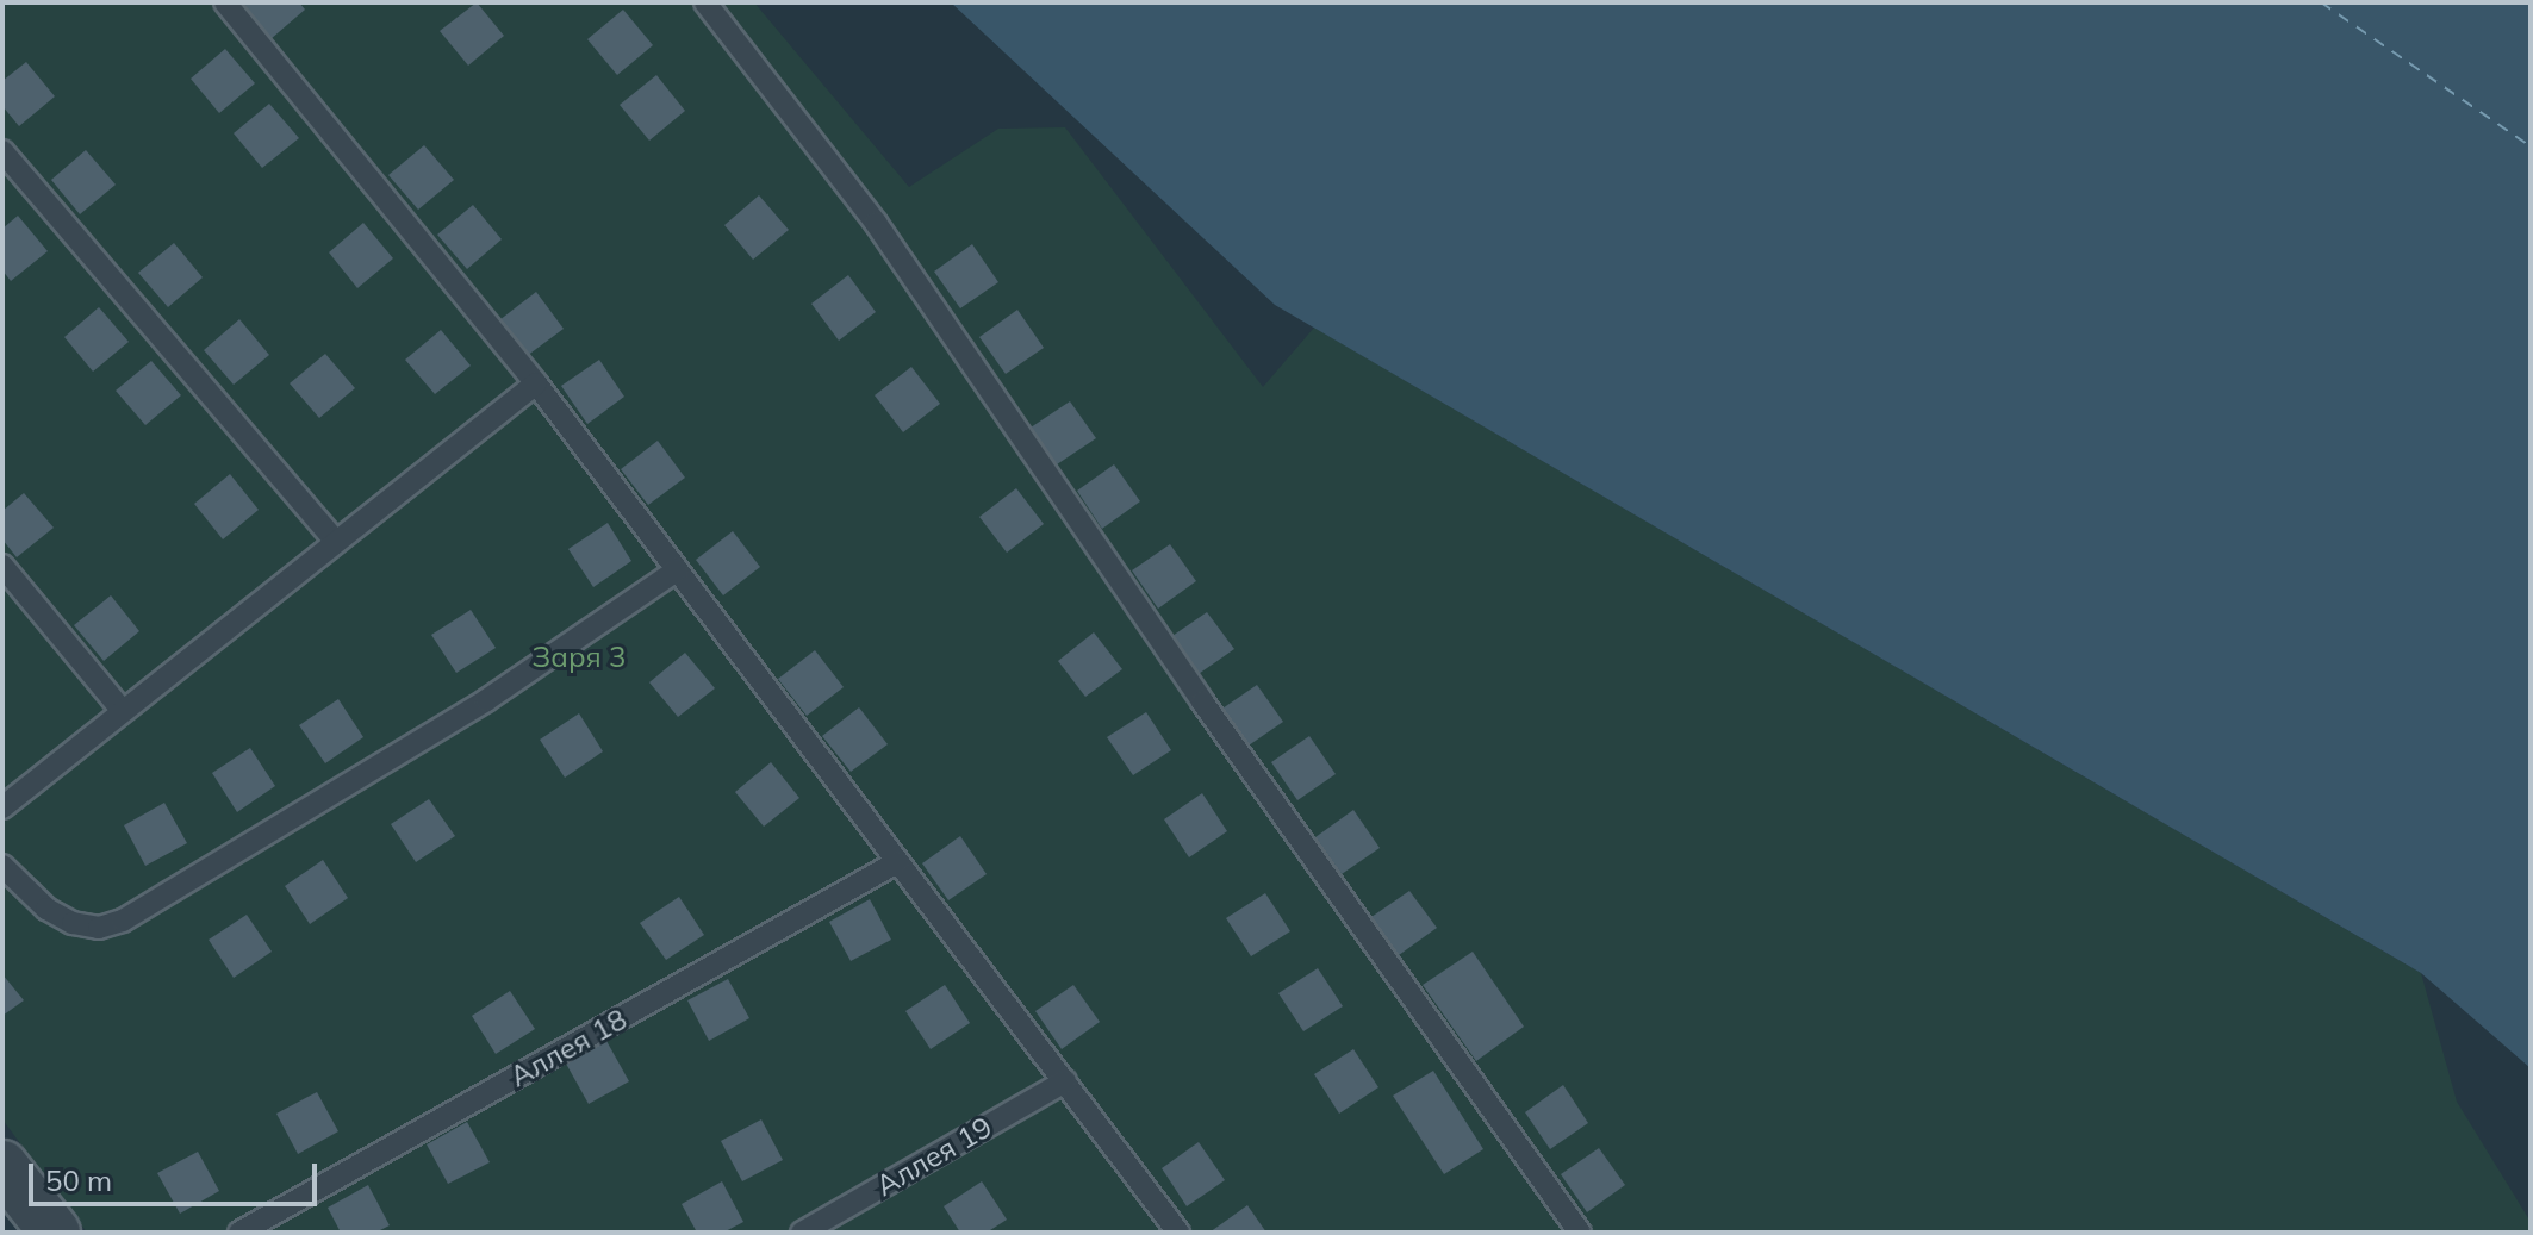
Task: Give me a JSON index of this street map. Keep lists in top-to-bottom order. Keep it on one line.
{"streets":{"lane":["Аллея 18","Аллея 19"]},"parks":["Заря 3"],"scale_bar":"50 m"}
